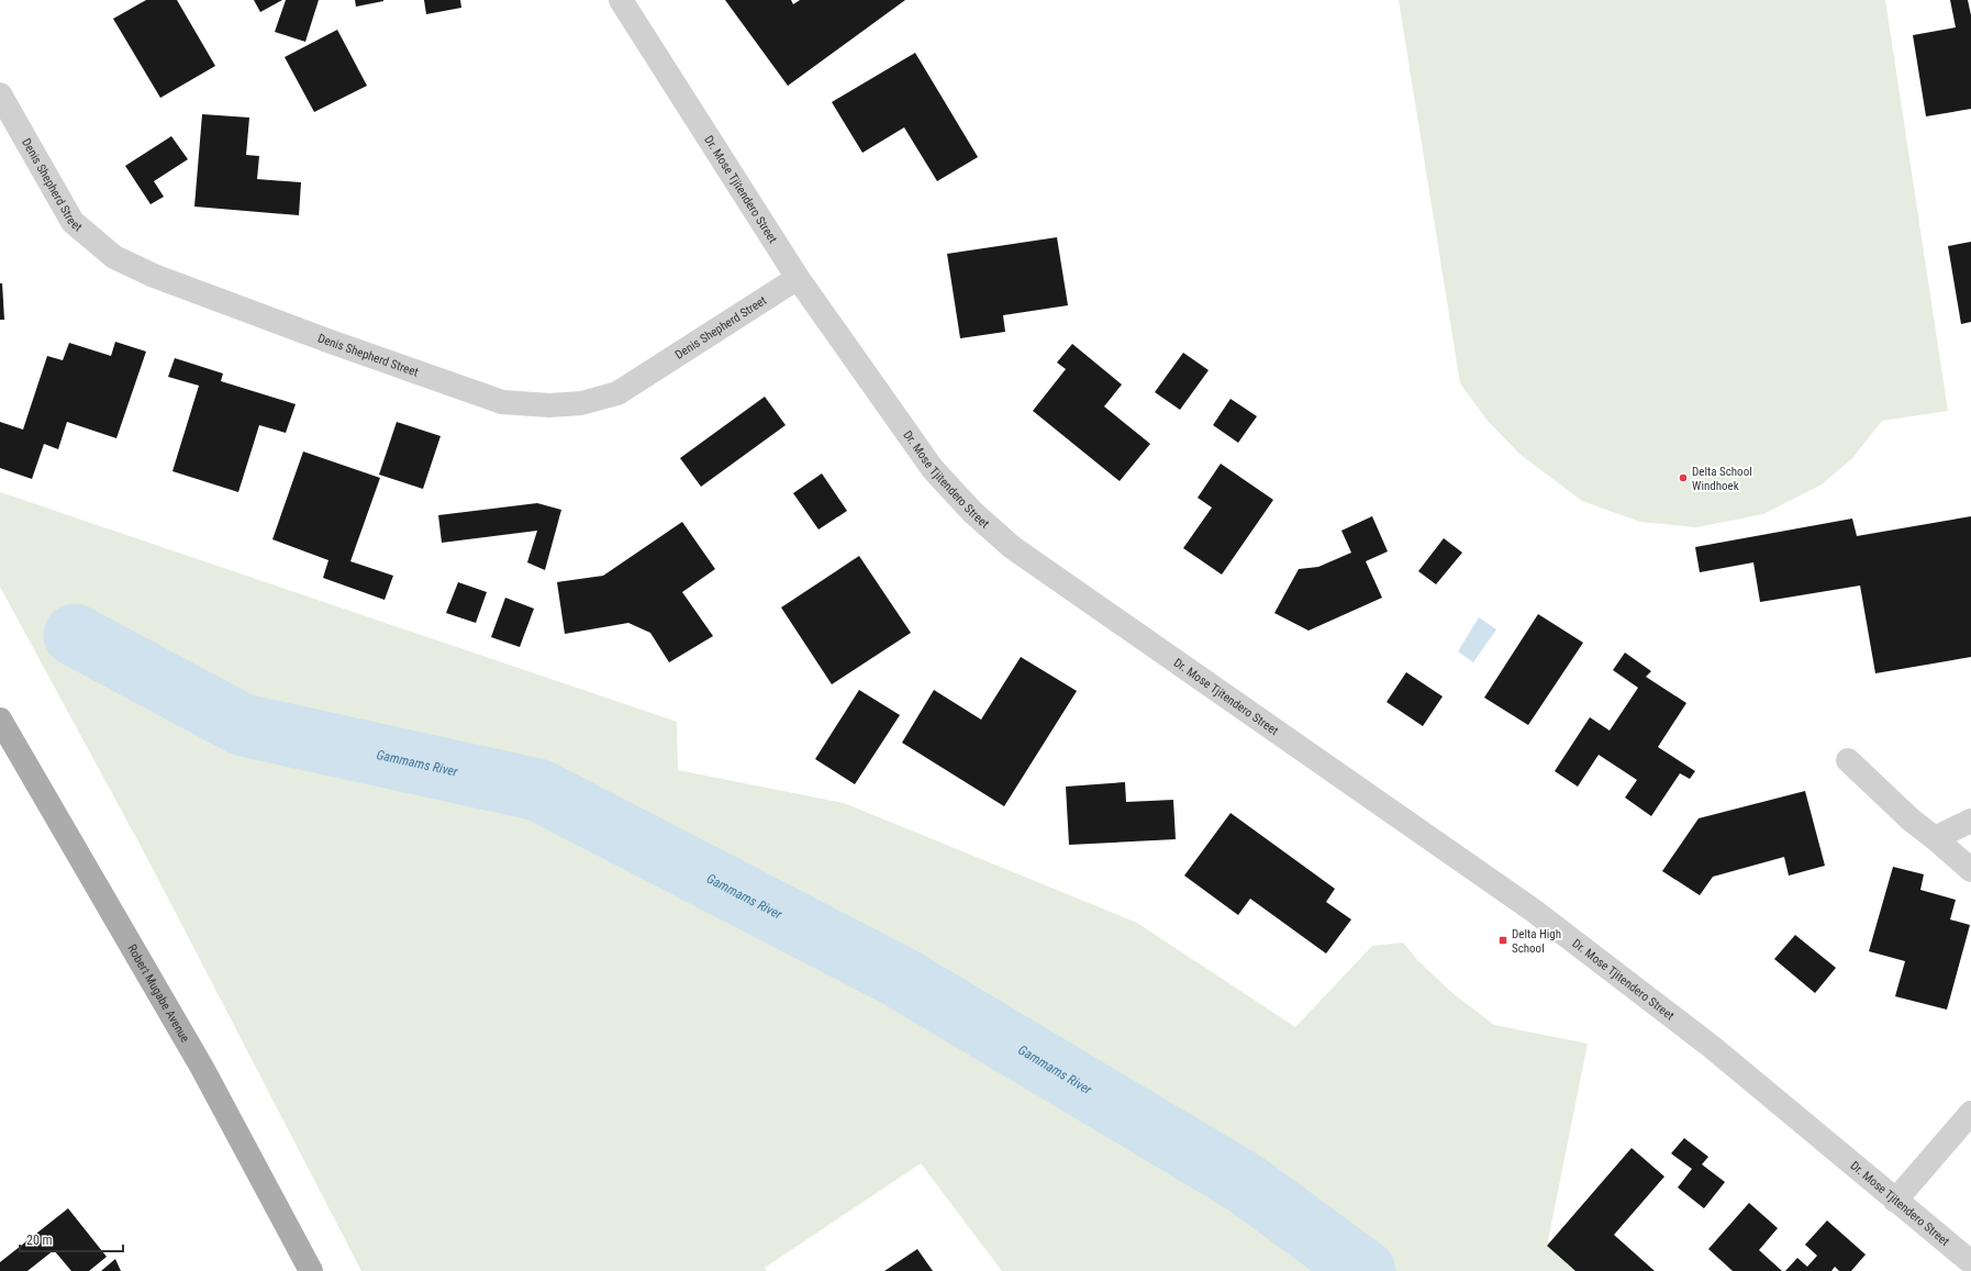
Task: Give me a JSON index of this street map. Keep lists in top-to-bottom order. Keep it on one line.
{"streets":{"main road":["Robert Mugabe Avenue"],"street":["Denis Shepherd Street","Dr. Mose Tjitendero Street"]},"crossings":[["Denis Shepherd Street","Dr. Mose Tjitendero Street"]],"water":["Gammams River"],"places":{"other":["Delta School Windhoek"],"transit":["Delta High School"]},"scale_bar":"20 m"}
